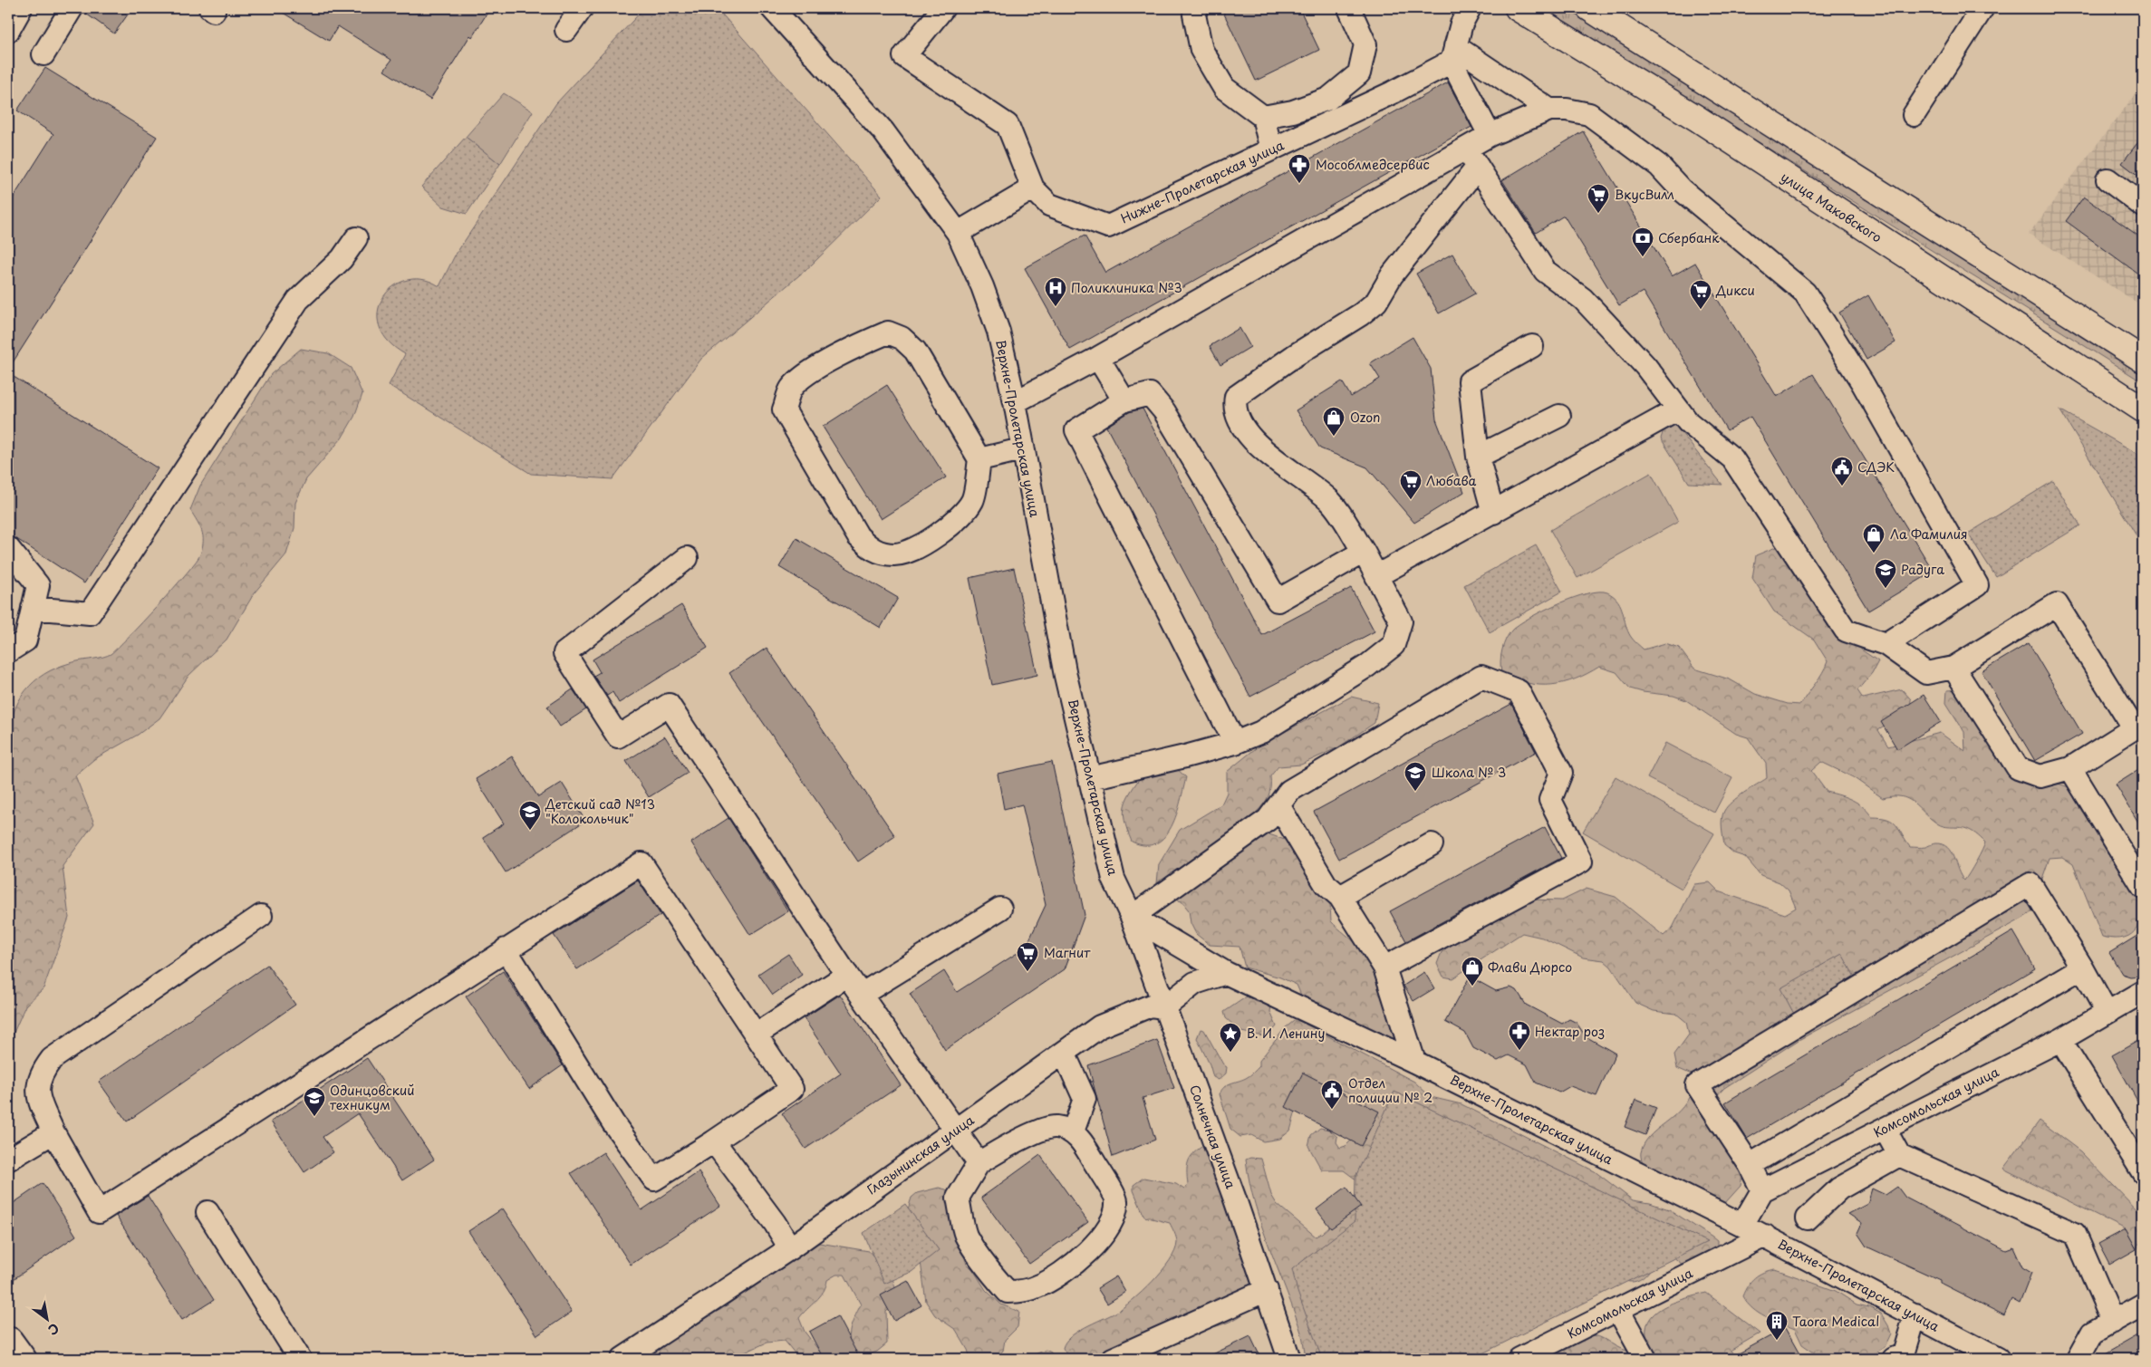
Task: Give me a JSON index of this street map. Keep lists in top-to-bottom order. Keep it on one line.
{"streets":{"main road":["улица Маковского"],"street":["Нижне-Пролетарская улица","Верхне-Пролетарская улица","Комсомольская улица","Солнечная улица","Глазынинская улица"]},"crossings":[["Верхне-Пролетарская улица","Комсомольская улица"],["Верхне-Пролетарская улица","Солнечная улица"],["Солнечная улица","Глазынинская улица"]],"places":{"pharmacy":["Мособлмедсервис","Нектар роз"],"supermarket":["ВкусВилл","Дикси","Любава","Магнит"],"bank":["Сбербанк"],"hospital":["Поликлиника №3"],"shop":["Ozon","Ла Фамилия","Флави Дюрсо"],"public building":["СДЭК","Отдел полиции № 2"],"school or university":["Радуга","Школа № 3","Детский сад №13 \"Колокольчик\"","Одинцовский техникум"],"place":["В. И. Ленину"],"building":["Taora Medical"]},"north":"bottom right"}
